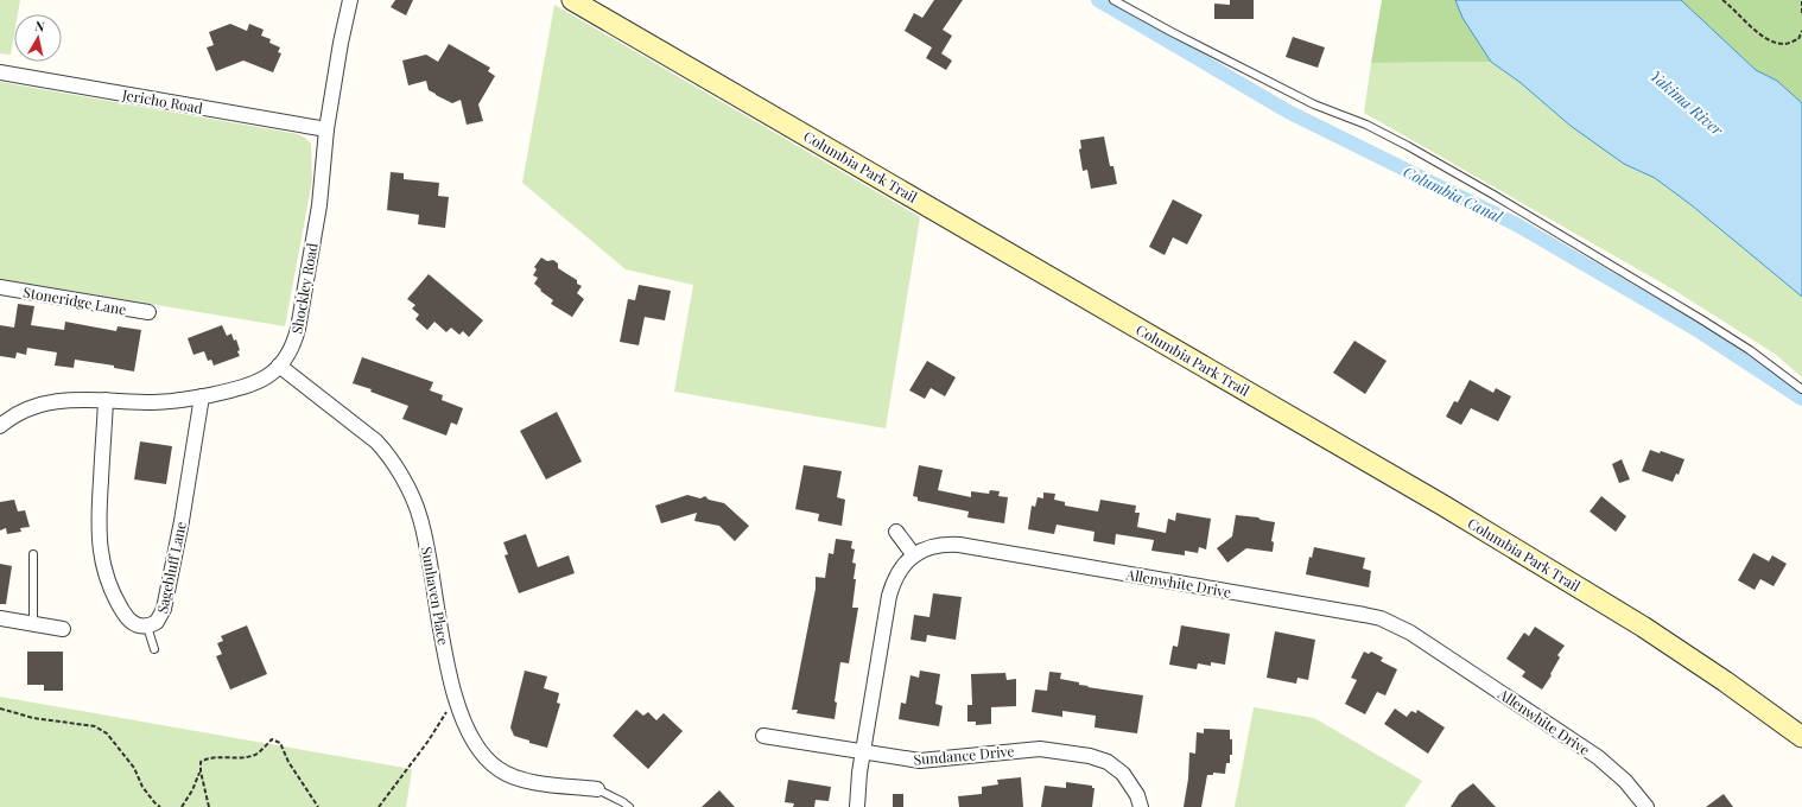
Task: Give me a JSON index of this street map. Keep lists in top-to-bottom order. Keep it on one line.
{"streets":{"main road":["Columbia Park Trail"],"street":["Jericho Road","Shockley Road","Stoneridge Lane","Sagebluff Lane","Allenwhite Drive","Sunhaven Place","Sundance Drive"]},"crossings":[["Jericho Road","Shockley Road"],["Shockley Road","Sagebluff Lane"],["Shockley Road","Sunhaven Place"],["Allenwhite Drive","Sundance Drive"]],"water":["Yakima River","Columbia Canal"],"north":"top"}
